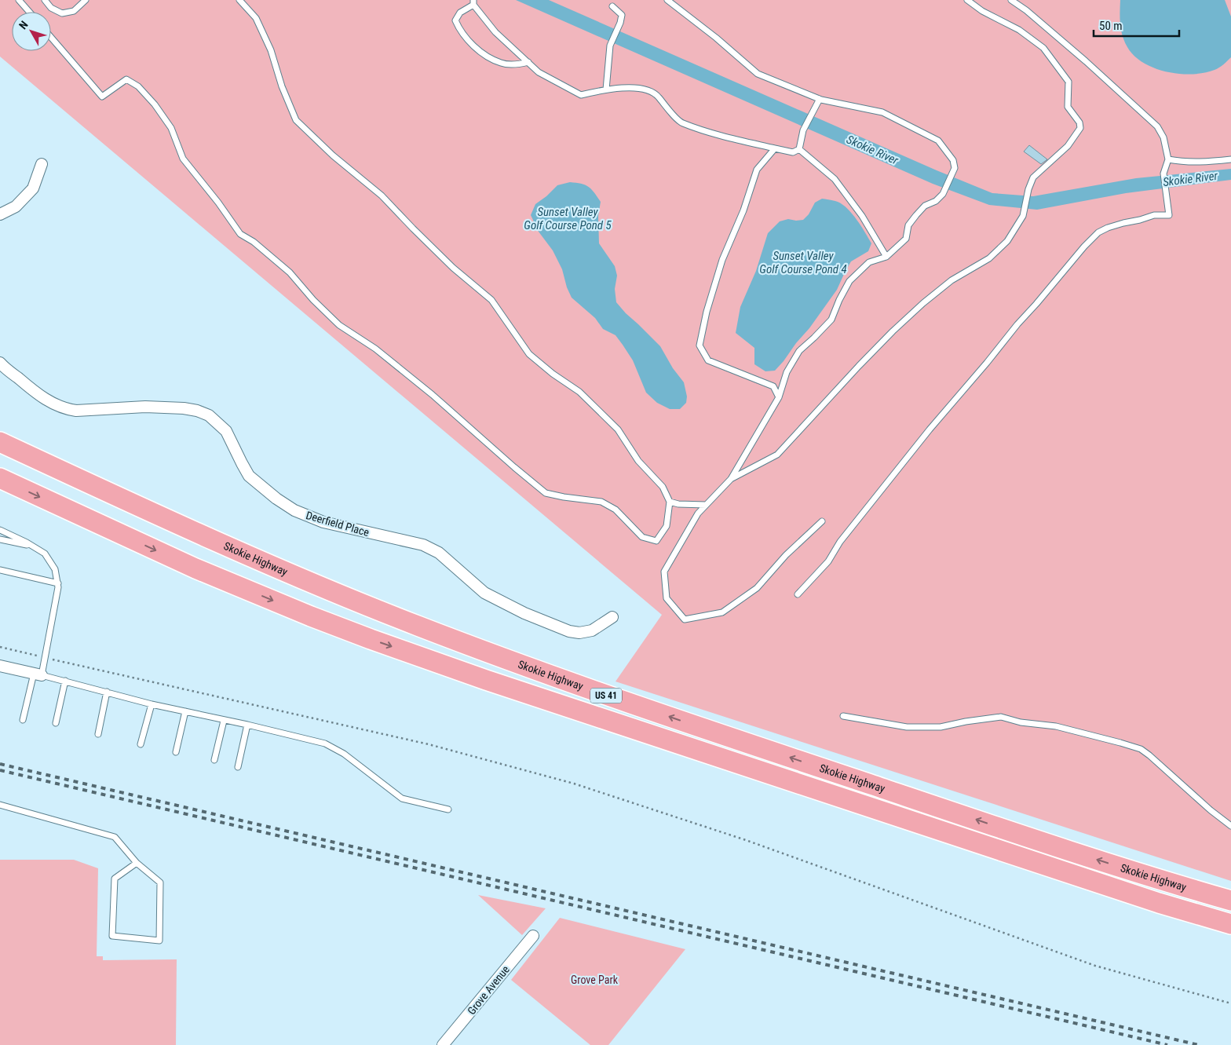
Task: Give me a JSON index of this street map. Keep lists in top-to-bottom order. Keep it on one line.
{"streets":{"highway":["Skokie Highway","US 41"],"street":["Deerfield Place","Grove Avenue"]},"water":["Skokie River","Sunset Valley Golf Course Pond 5","Sunset Valley Golf Course Pond 4"],"parks":["Grove Park"],"scale_bar":"50 m","north":"top left"}
